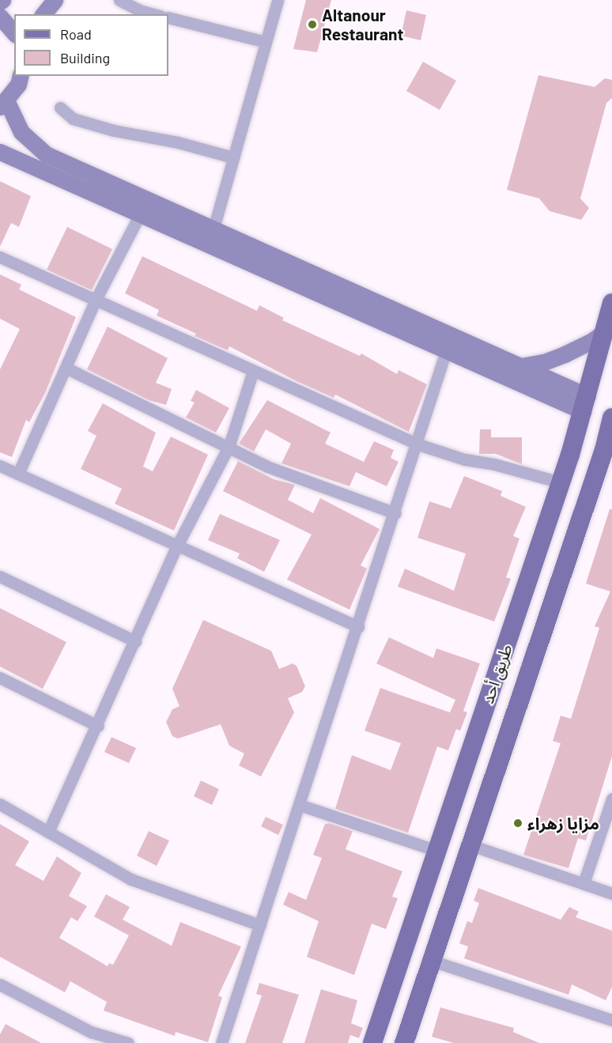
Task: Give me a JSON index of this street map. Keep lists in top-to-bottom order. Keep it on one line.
{"streets":{"main road":["طريق أحد"]},"places":["Altanour Restaurant","مزايا زهراء"],"legend":["Road","Building"]}
